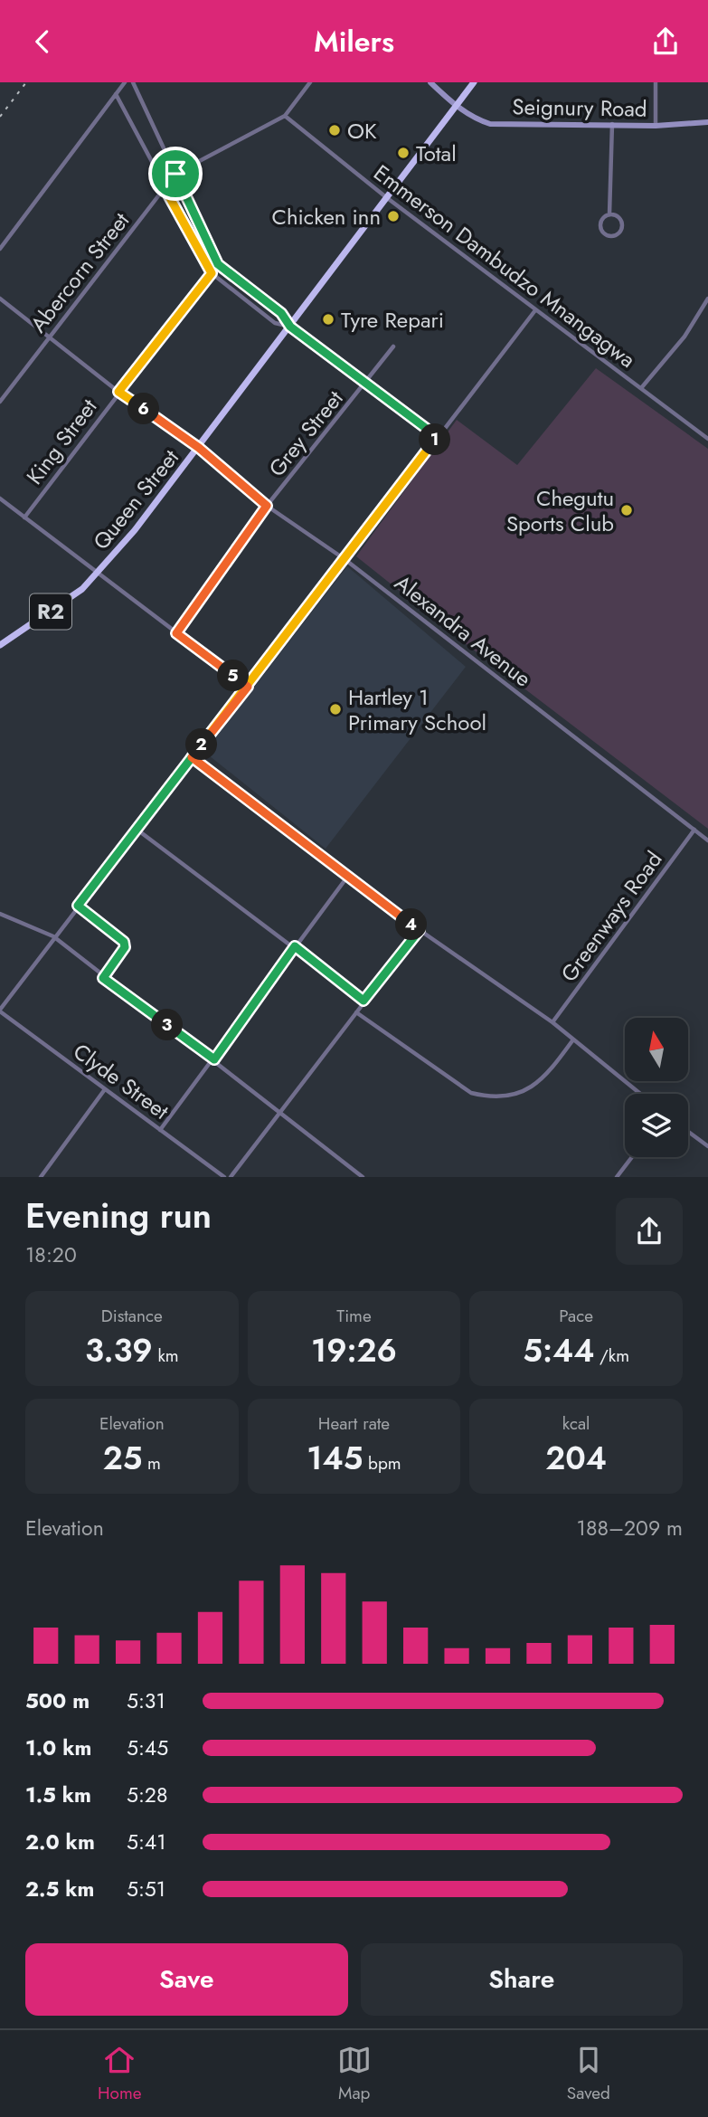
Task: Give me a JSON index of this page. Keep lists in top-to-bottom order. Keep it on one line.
{"streets":{"highway":["Queen Street","R2"],"main road":["Seignury Road"],"street":["Emmerson Dambudzo Mnangagwa","Abercorn Street","Grey Street","King Street","Alexandra Avenue","Greenways Road","Clyde Street"]},"crossings":[["Seignury Road","Queen Street"],["Seignury Road","R2"],["Emmerson Dambudzo Mnangagwa","Abercorn Street"],["Emmerson Dambudzo Mnangagwa","Queen Street"],["Abercorn Street","Alexandra Avenue"],["Grey Street","Alexandra Avenue"],["King Street","Alexandra Avenue"],["Queen Street","R2"],["Queen Street","Alexandra Avenue"],["Alexandra Avenue","Greenways Road"]],"places":["OK","Total","Chicken inn","Tyre Repari","Chegutu Sports Club","Hartley 1 Primary School"],"north":"top","page":{"header":"Milers","pins":["6","1","5","2","4","3"],"heading":["Evening run","18:20"],"stats":[["Distance","3.39 km"],["Time","19:26"],["Pace","5:44 /km"],["Elevation","25 m"],["Heart rate","145 bpm"],["kcal","204"]],"chart":["Elevation","188–209 m"],"list":[{"name":"500 m","note":"5:31"},{"name":"1.0 km","note":"5:45"},{"name":"1.5 km","note":"5:28"},{"name":"2.0 km","note":"5:41"},{"name":"2.5 km","note":"5:51"}],"buttons":["Save","Share"],"tabs":["Home","Map","Saved"]}}
